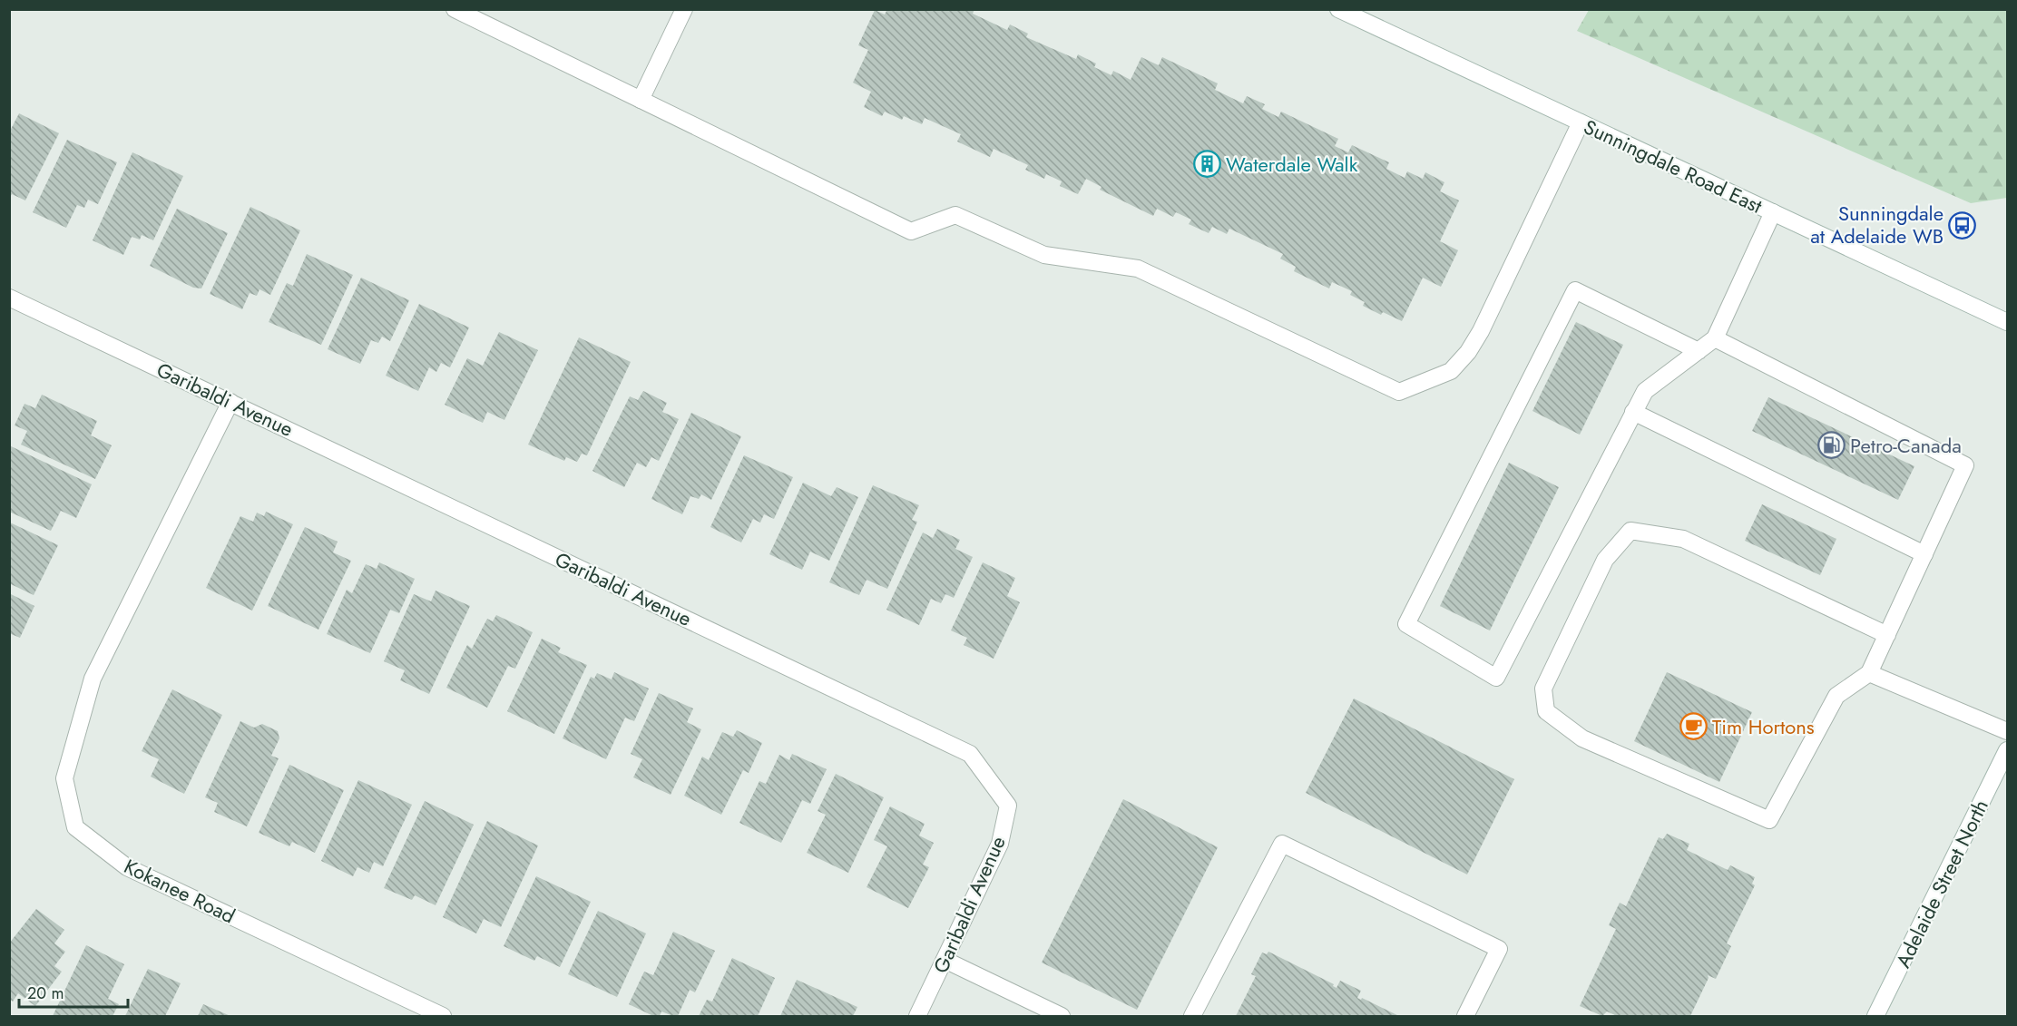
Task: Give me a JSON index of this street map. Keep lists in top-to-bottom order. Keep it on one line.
{"streets":{"street":["Sunningdale Road East","Garibaldi Avenue","Adelaide Street North","Kokanee Road"]},"crossings":[["Garibaldi Avenue","Kokanee Road"]],"places":{"building":["Waterdale Walk"],"bus stop":["Sunningdale at Adelaide WB"],"fuel station":["Petro-Canada"],"cafe":["Tim Hortons"]},"scale_bar":"20 m"}
